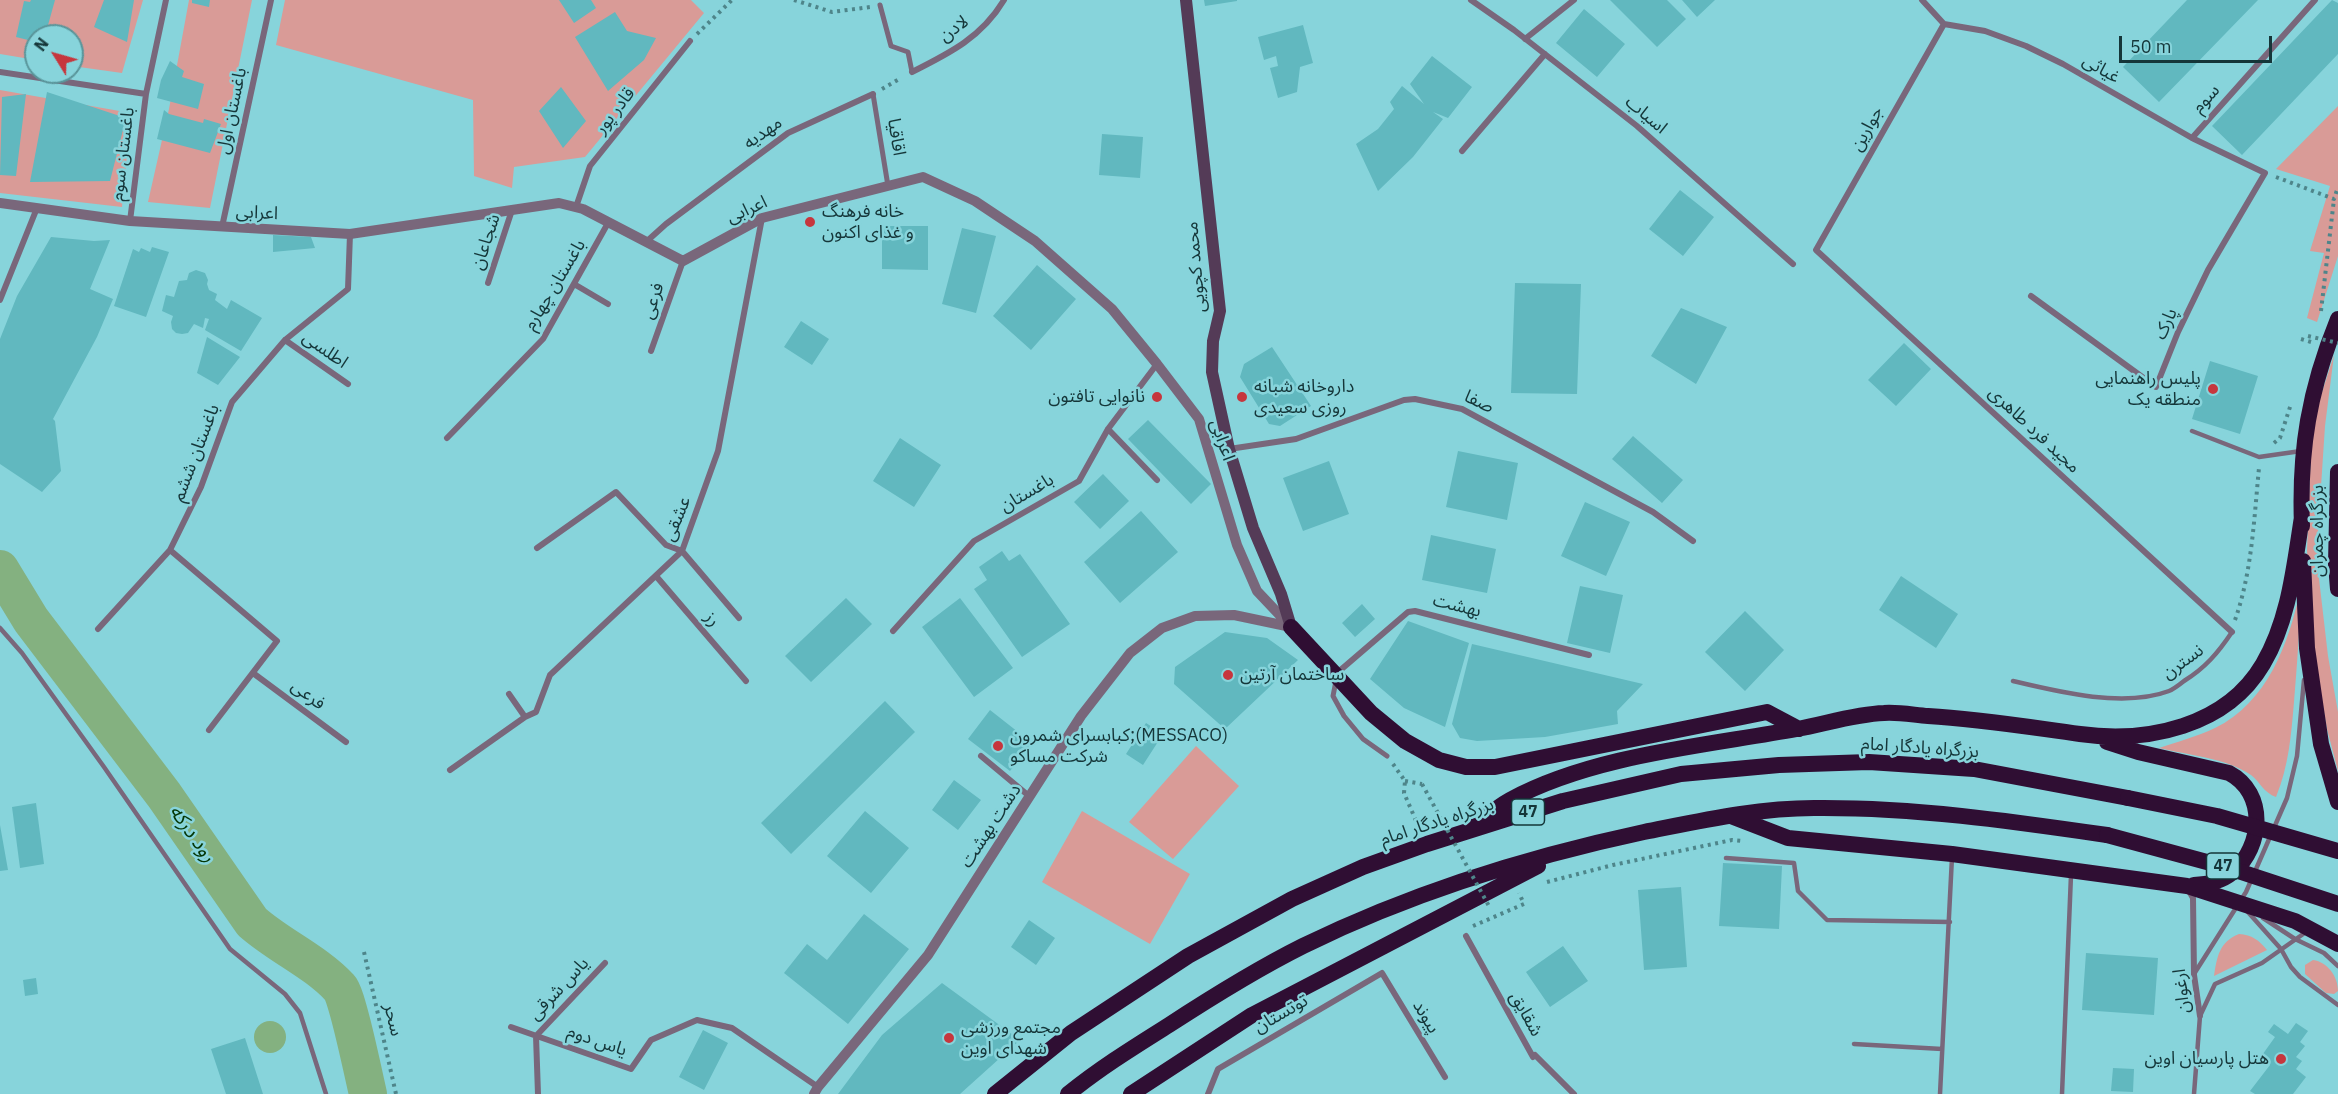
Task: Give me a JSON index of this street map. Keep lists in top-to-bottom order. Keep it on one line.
{"streets":{"highway":["بزرگراه چمران","بزرگراه یادگار امام","47"],"main road":["محمد کچویی"],"street":["لادن","غیاثی","سوم","باغستان اول","قادر پور","اسیاب","جوارین","مهدیه","اقاقیا","باغستان سوم","اعرابی","شجاعان","باغستان چهارم","فرعی","پارک","اطلسی","صفا","مجید فرد طاهری","باغستان ششم","باغستان","عشقی","بهشت","رز","دشت بهشت","یاس شرقی","ارغوان","توتستان","شقایق","پیوند","یاس دوم"],"lane":["نسترن"],"path":["سحر"]},"crossings":[["غیاثی","سوم"],["غیاثی","جوارین"],["غیاثی","پارک"],["باغستان اول","اعرابی"],["قادر پور","اعرابی"],["جوارین","مجید فرد طاهری"],["مهدیه","اقاقیا"],["مهدیه","اعرابی"],["اقاقیا","اعرابی"],["باغستان سوم","اعرابی"],["اعرابی","شجاعان"],["اعرابی","محمد کچویی"],["اعرابی","باغستان چهارم"],["اعرابی","فرعی"],["اعرابی","باغستان ششم"],["اعرابی","باغستان"],["اعرابی","عشقی"],["اعرابی","دشت بهشت"],["محمد کچویی","صفا"],["محمد کچویی","دشت بهشت"],["اطلسی","باغستان ششم"],["مجید فرد طاهری","نسترن"],["عشقی","رز"],["دشت بهشت","یاس دوم"],["یاس شرقی","یاس دوم"],["توتستان","پیوند"]],"water":["رود درکه"],"places":["خانه فرهنگ و غذای اکنون","پلیس راهنمایی منطقه یک","نانوایی تافتون","داروخانه شبانه روزی سعیدی","ساختمان آرتین","کبابسرای شمرون;(MESSACO) شرکت مساکو","مجتمع ورزشی شهدای اوین","هتل پارسیان اوین"],"scale_bar":"50 m","north":"top left"}
